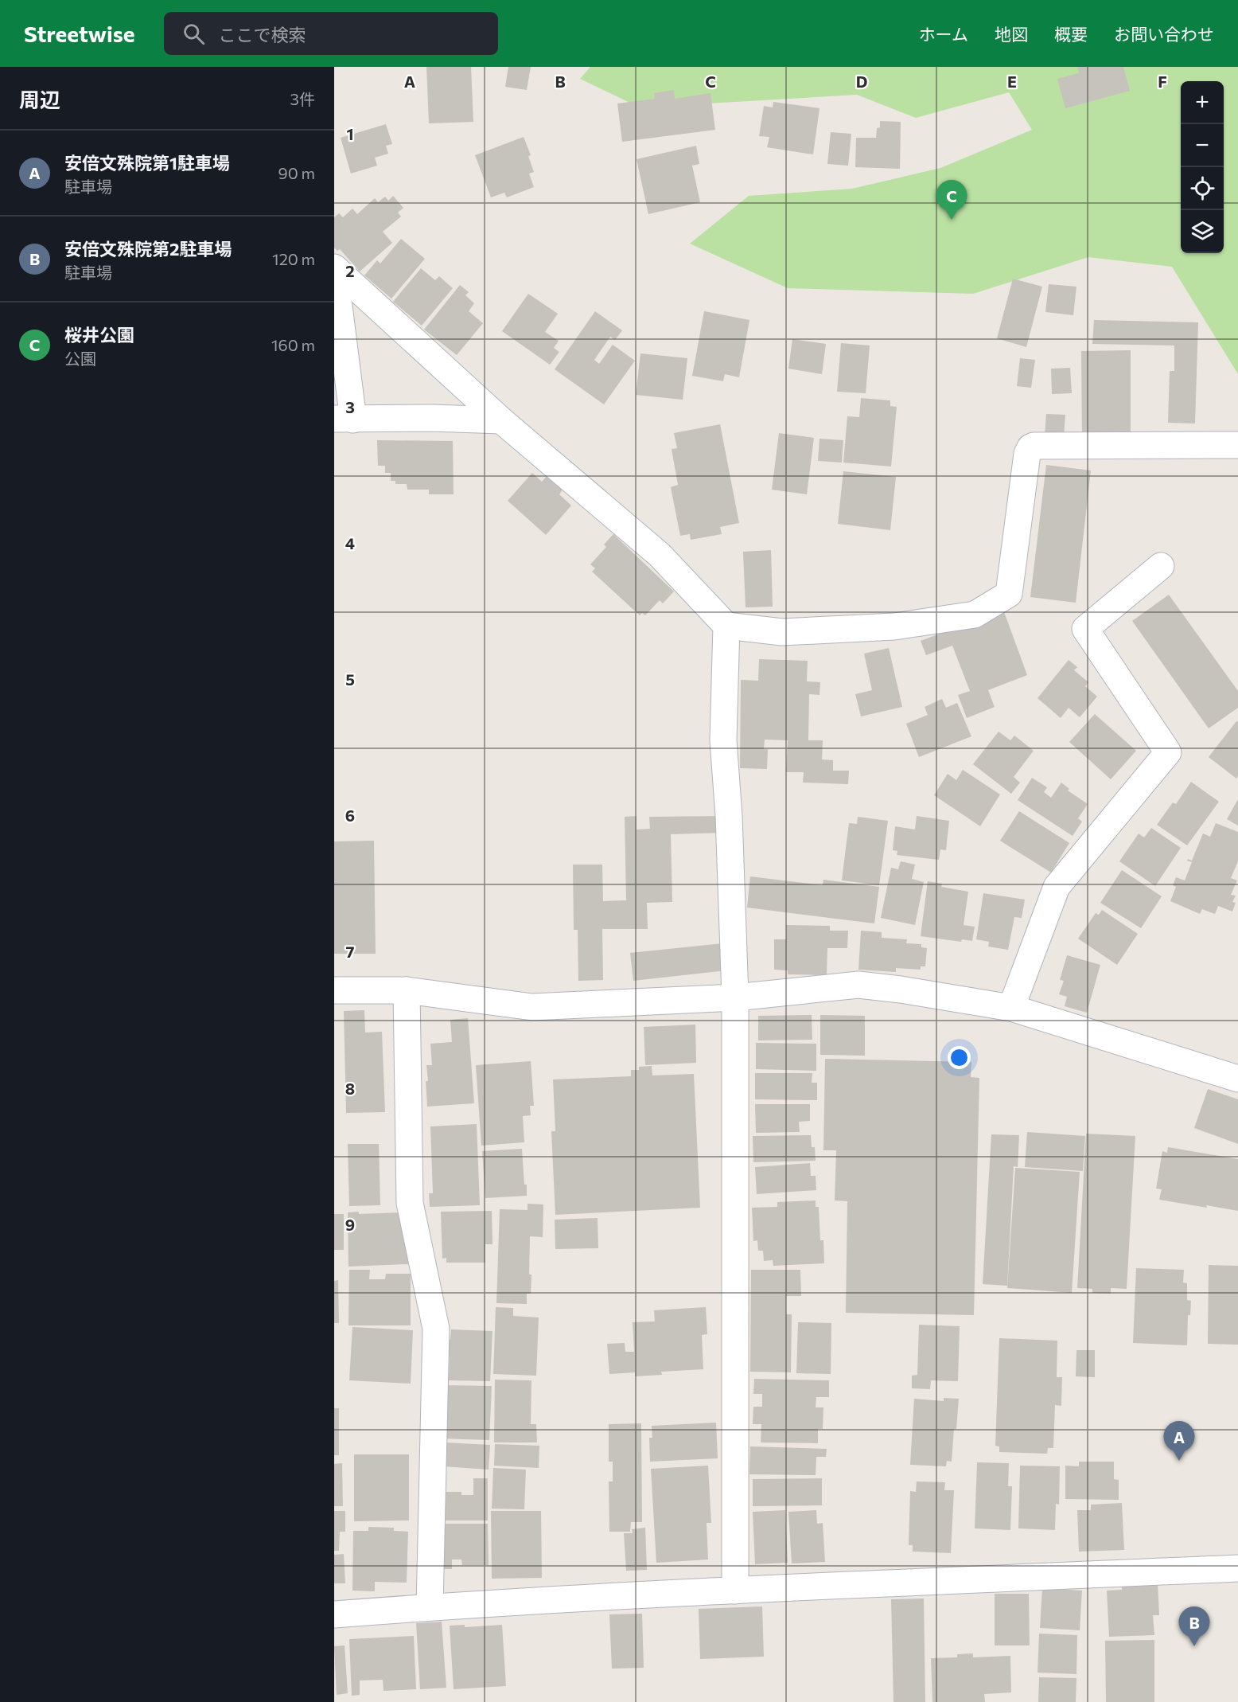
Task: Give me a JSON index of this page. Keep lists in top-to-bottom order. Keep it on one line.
{"page":{"header":"Streetwise","search":"ここで検索","nav":["ホーム","地図","概要","お問い合わせ"],"heading":["周辺","3件"],"map_buttons":["+","−"],"list":[{"mark":"A","name":"安倍文殊院第1駐車場","note":"駐車場","value":"90 m"},{"mark":"B","name":"安倍文殊院第2駐車場","note":"駐車場","value":"120 m"},{"mark":"C","name":"桜井公園","note":"公園","value":"160 m"}],"pins":["C","A","B"]},"grid":{"columns":["A","B","C","D","E","F"],"rows":["1","2","3","4","5","6","7","8","9"]}}
